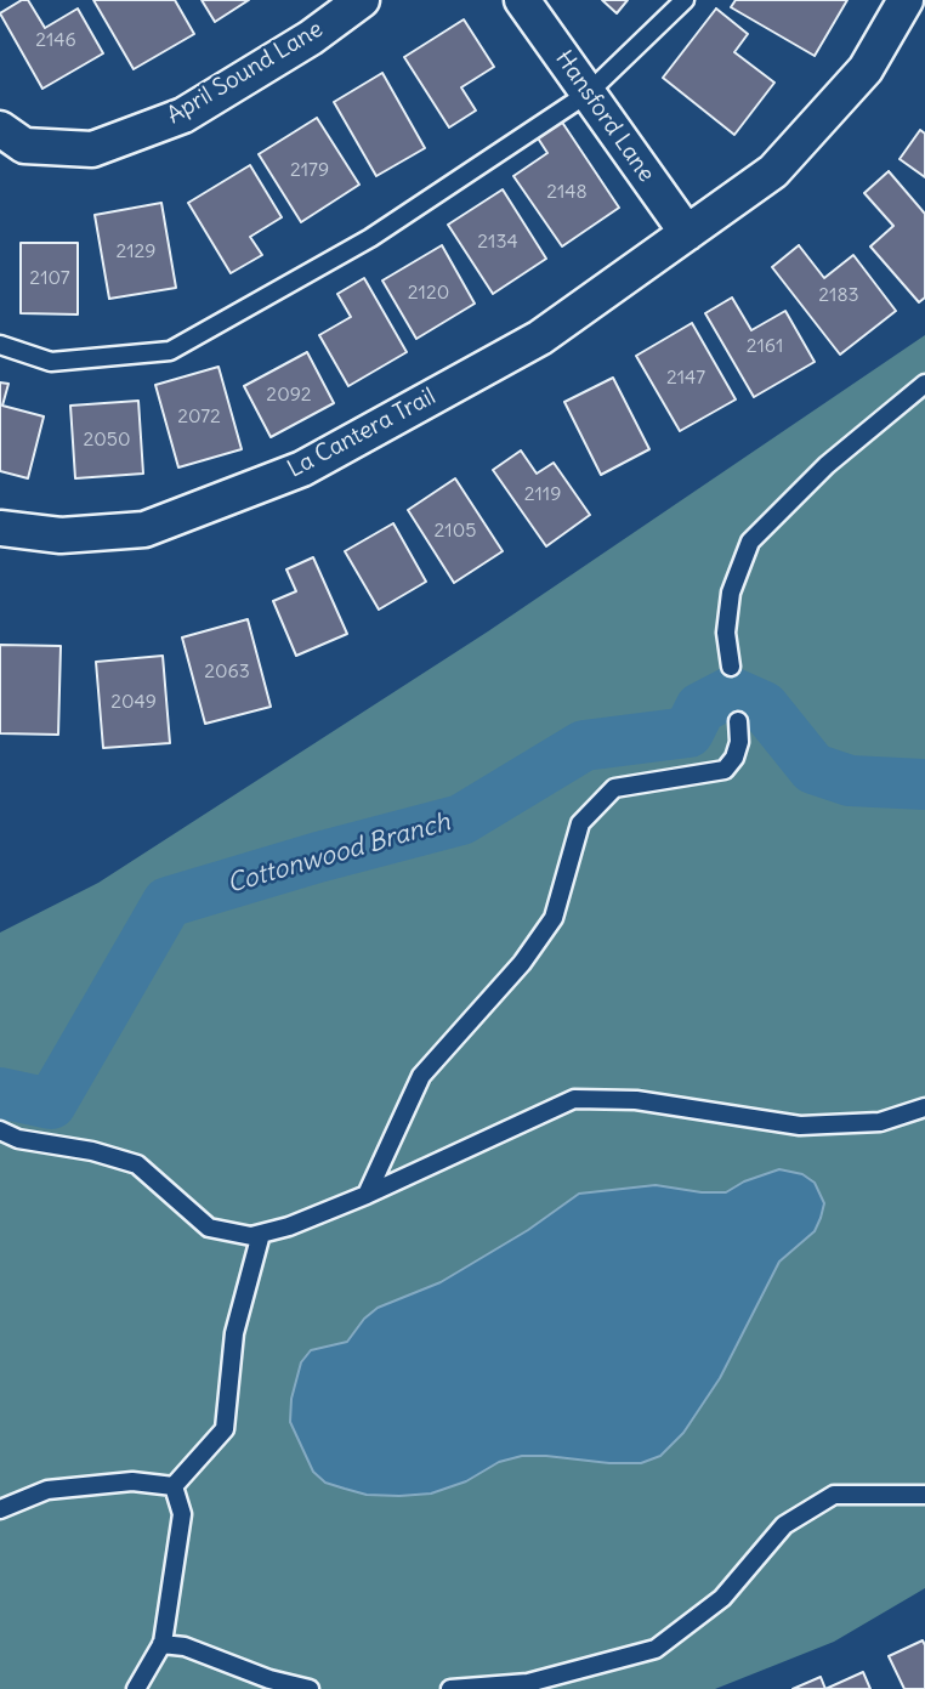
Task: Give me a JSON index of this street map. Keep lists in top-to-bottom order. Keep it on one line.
{"streets":{"street":["April Sound Lane","Hansford Lane","La Cantera Trail"]},"crossings":[["Hansford Lane","La Cantera Trail"]],"water":["Cottonwood Branch"],"house_numbers":["2146","2179","2148","2134","2129","2107","2120","2183","2161","2147","2092","2072","2050","2119","2105","2063","2049"]}
